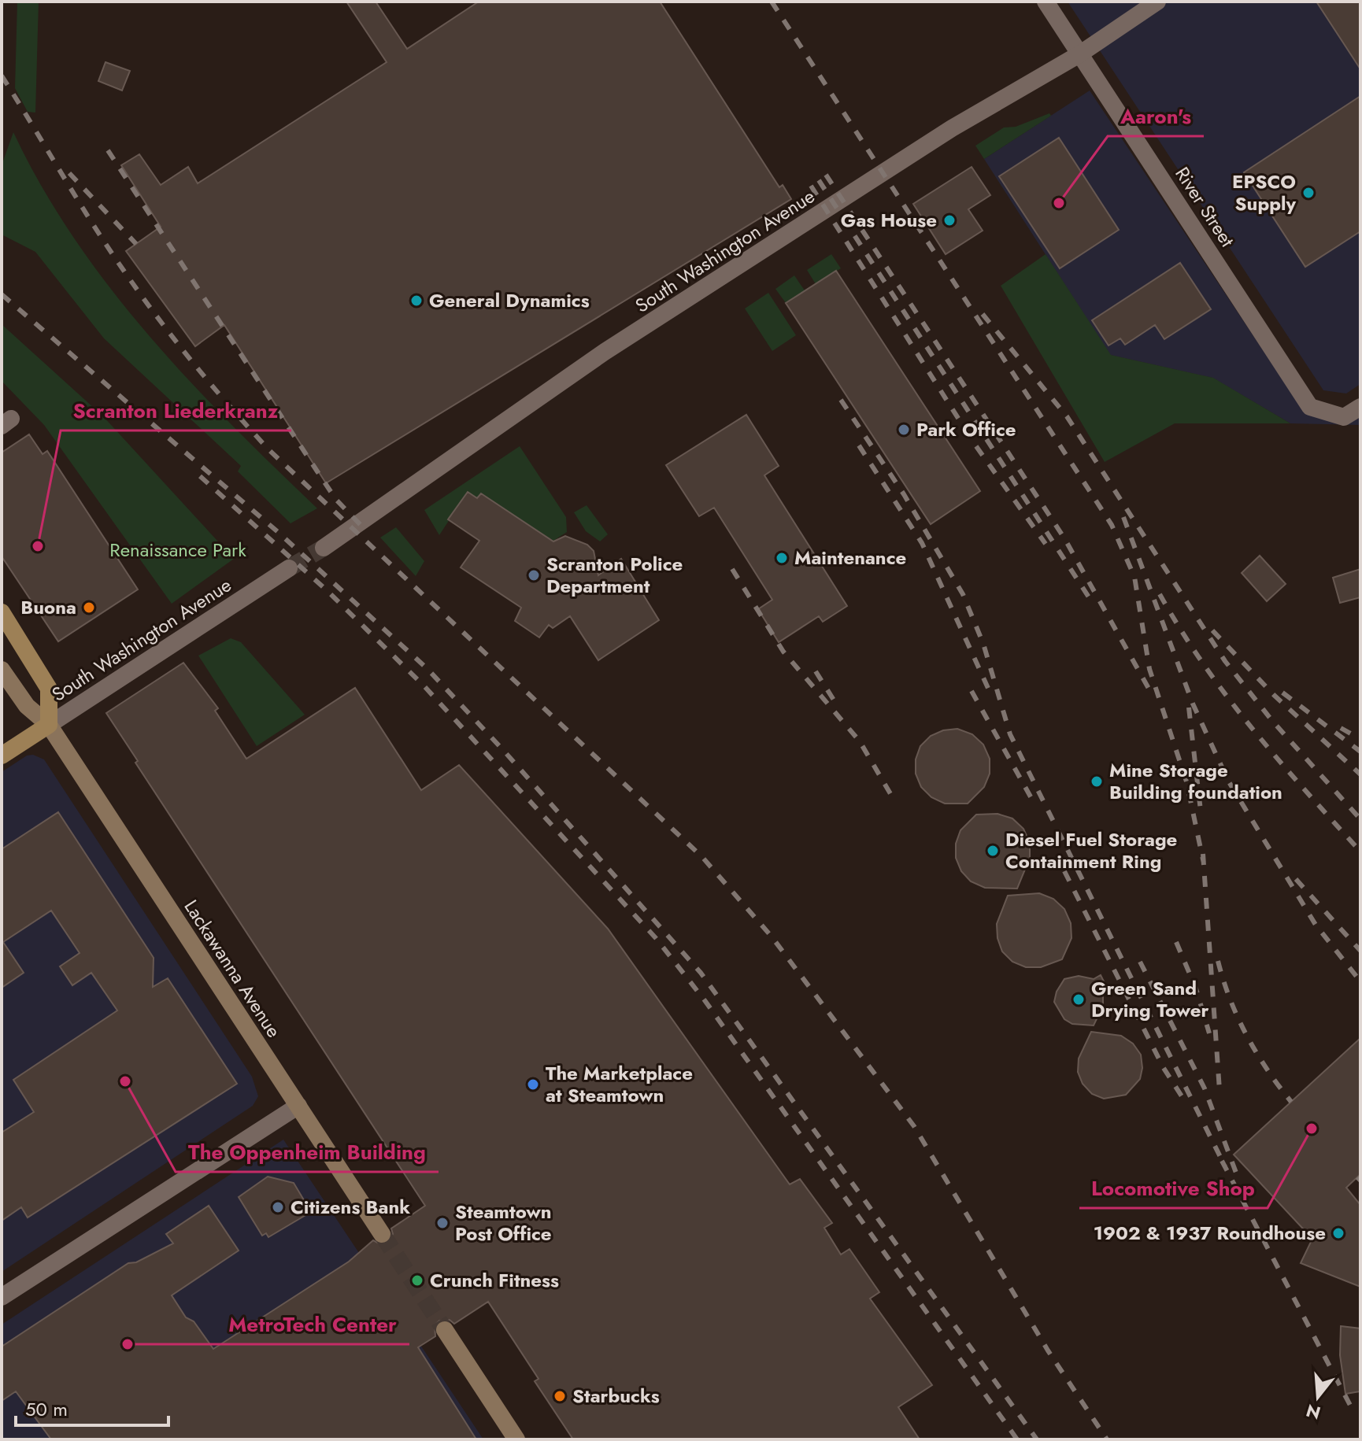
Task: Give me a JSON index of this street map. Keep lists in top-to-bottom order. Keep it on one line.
{"streets":{"main road":["Lackawanna Avenue"],"street":["River Street","South Washington Avenue"]},"crossings":[["River Street","South Washington Avenue"],["South Washington Avenue","Lackawanna Avenue"]],"parks":["Renaissance Park"],"places":["EPSCO Supply","Aaron's","Gas House","General Dynamics","Park Office","Scranton Liederkranz","Maintenance","Scranton Police Department","Buona","Mine Storage Building foundation","Diesel Fuel Storage Containment Ring","Green Sand Drying Tower","The Oppenheim Building","The Marketplace at Steamtown","Locomotive Shop","Citizens Bank","Steamtown Post Office","1902 & 1937 Roundhouse","Crunch Fitness","MetroTech Center","Starbucks"],"scale_bar":"50 m","north":"bottom"}
